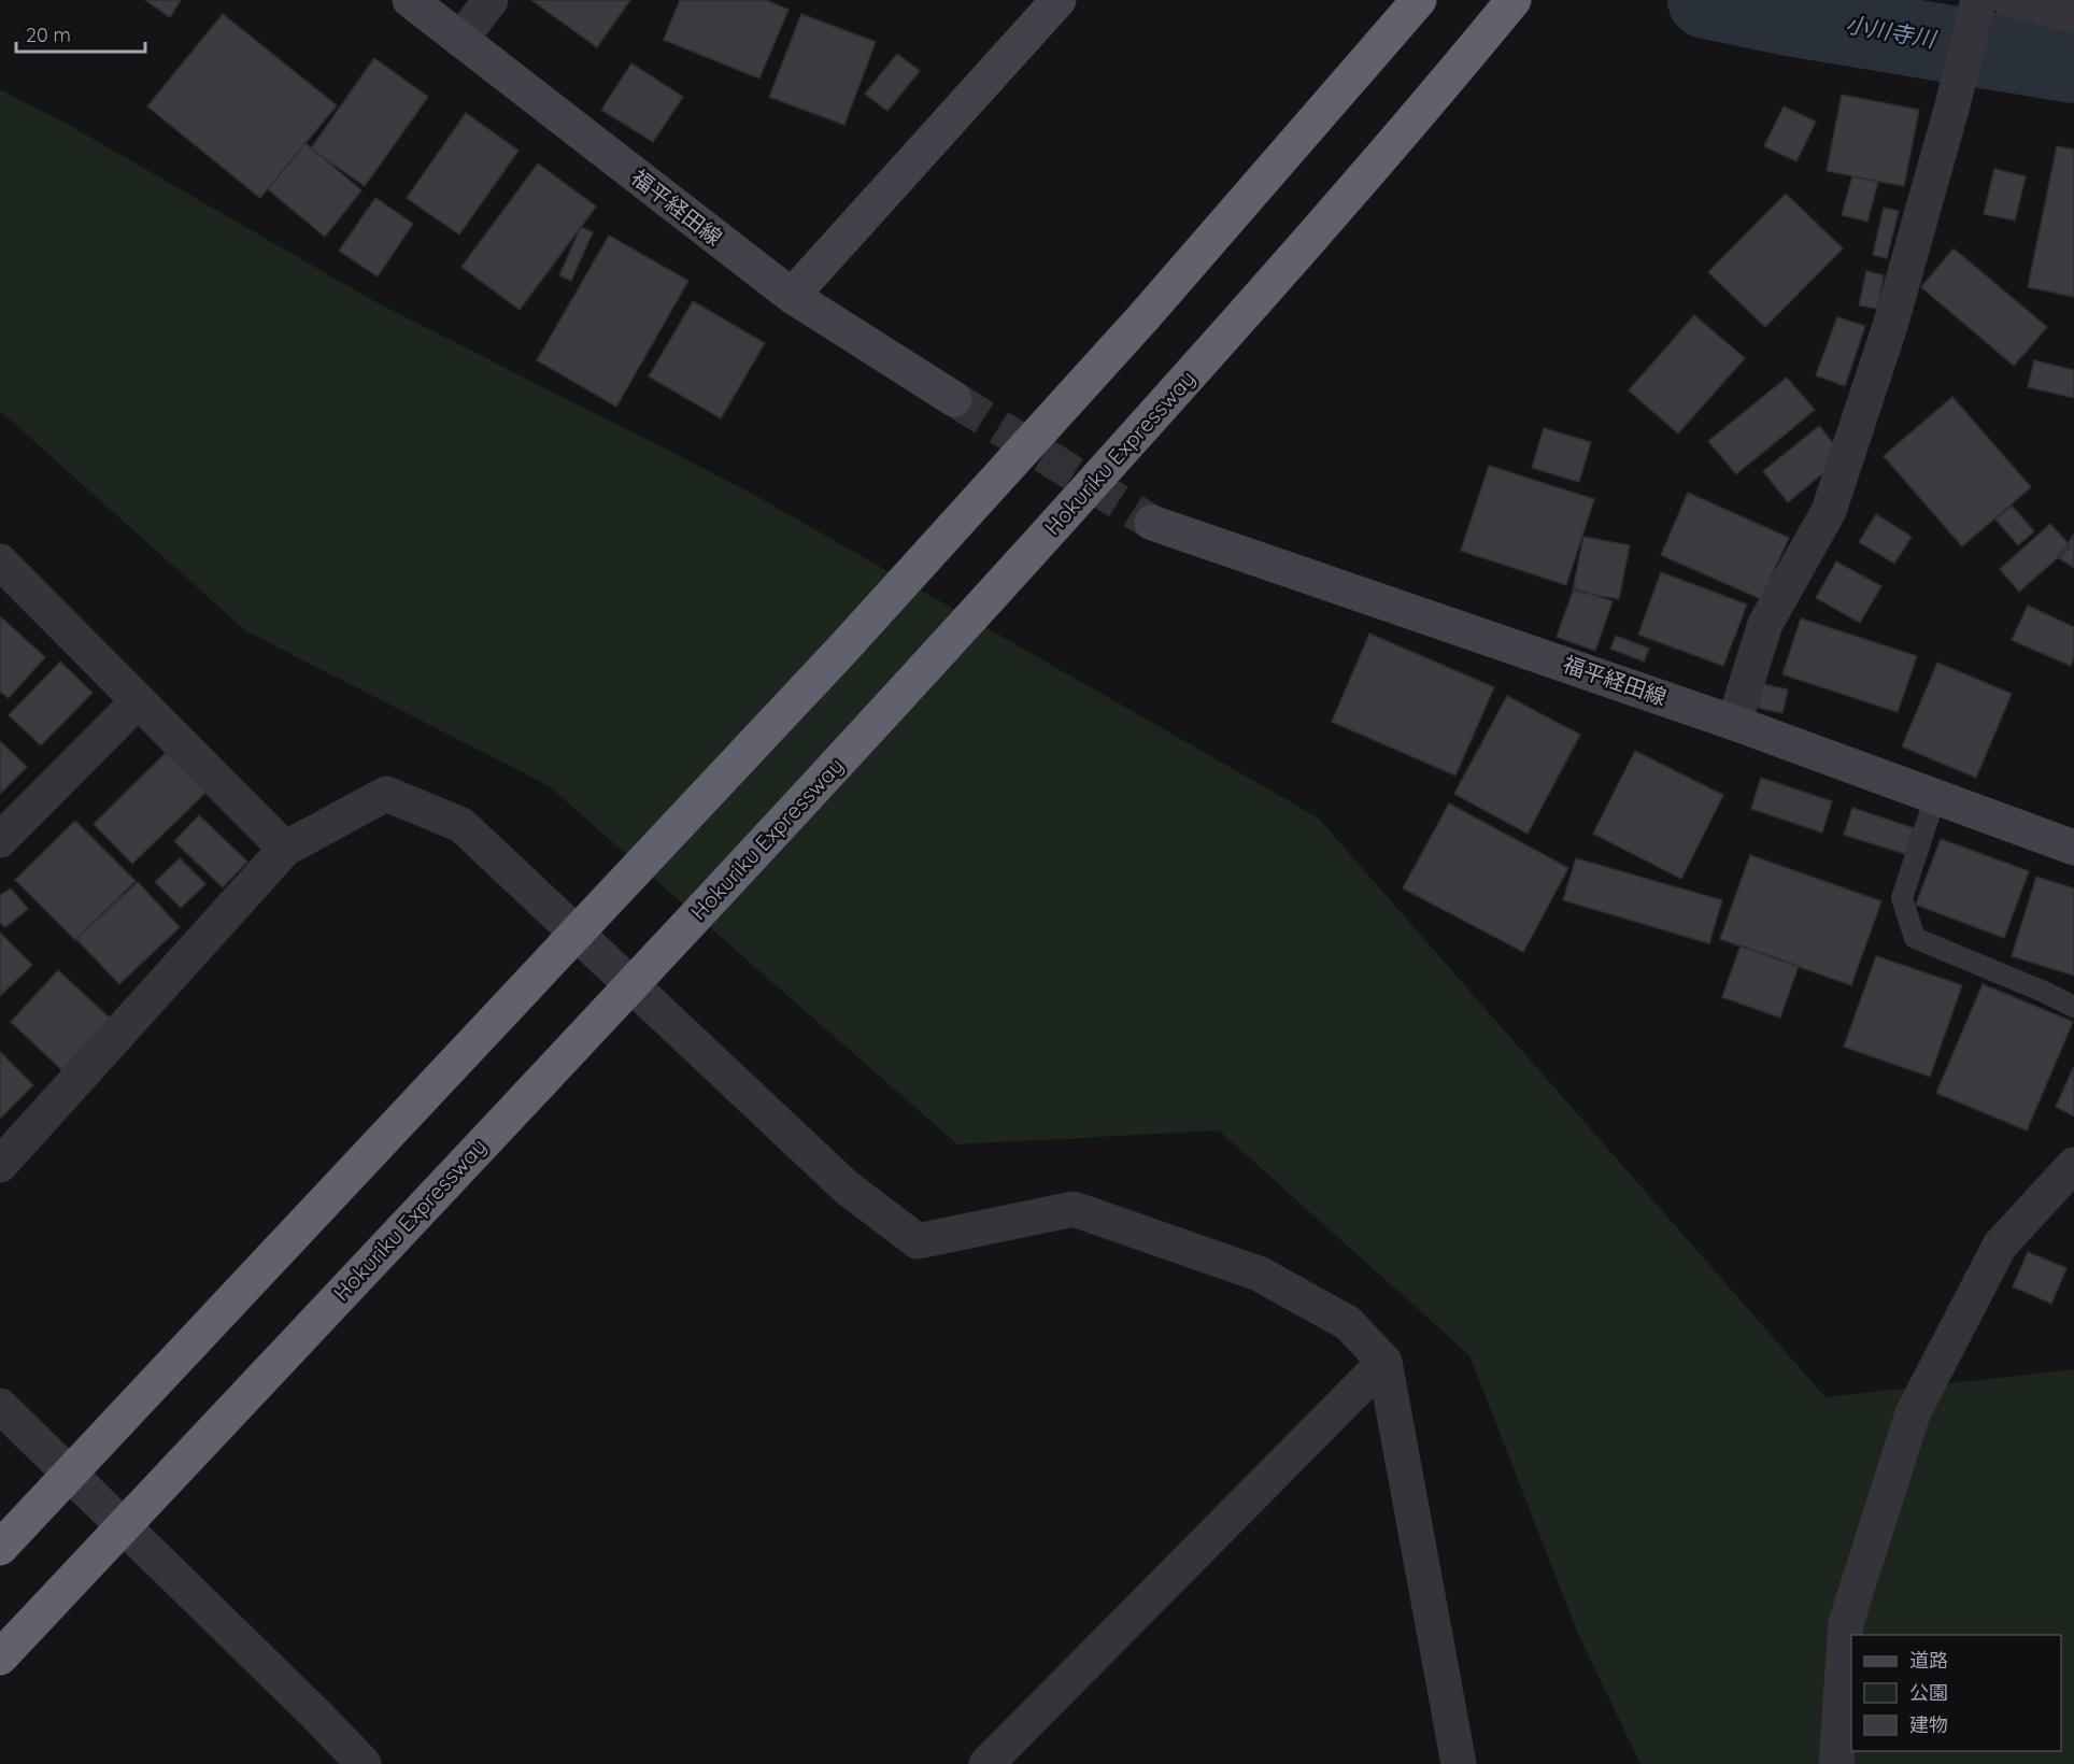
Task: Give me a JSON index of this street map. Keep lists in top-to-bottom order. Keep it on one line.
{"streets":{"highway":["Hokuriku Expressway"],"main road":["福平経田線"]},"water":["小川寺川"],"legend":["道路","公園","建物"],"scale_bar":"20 m"}
